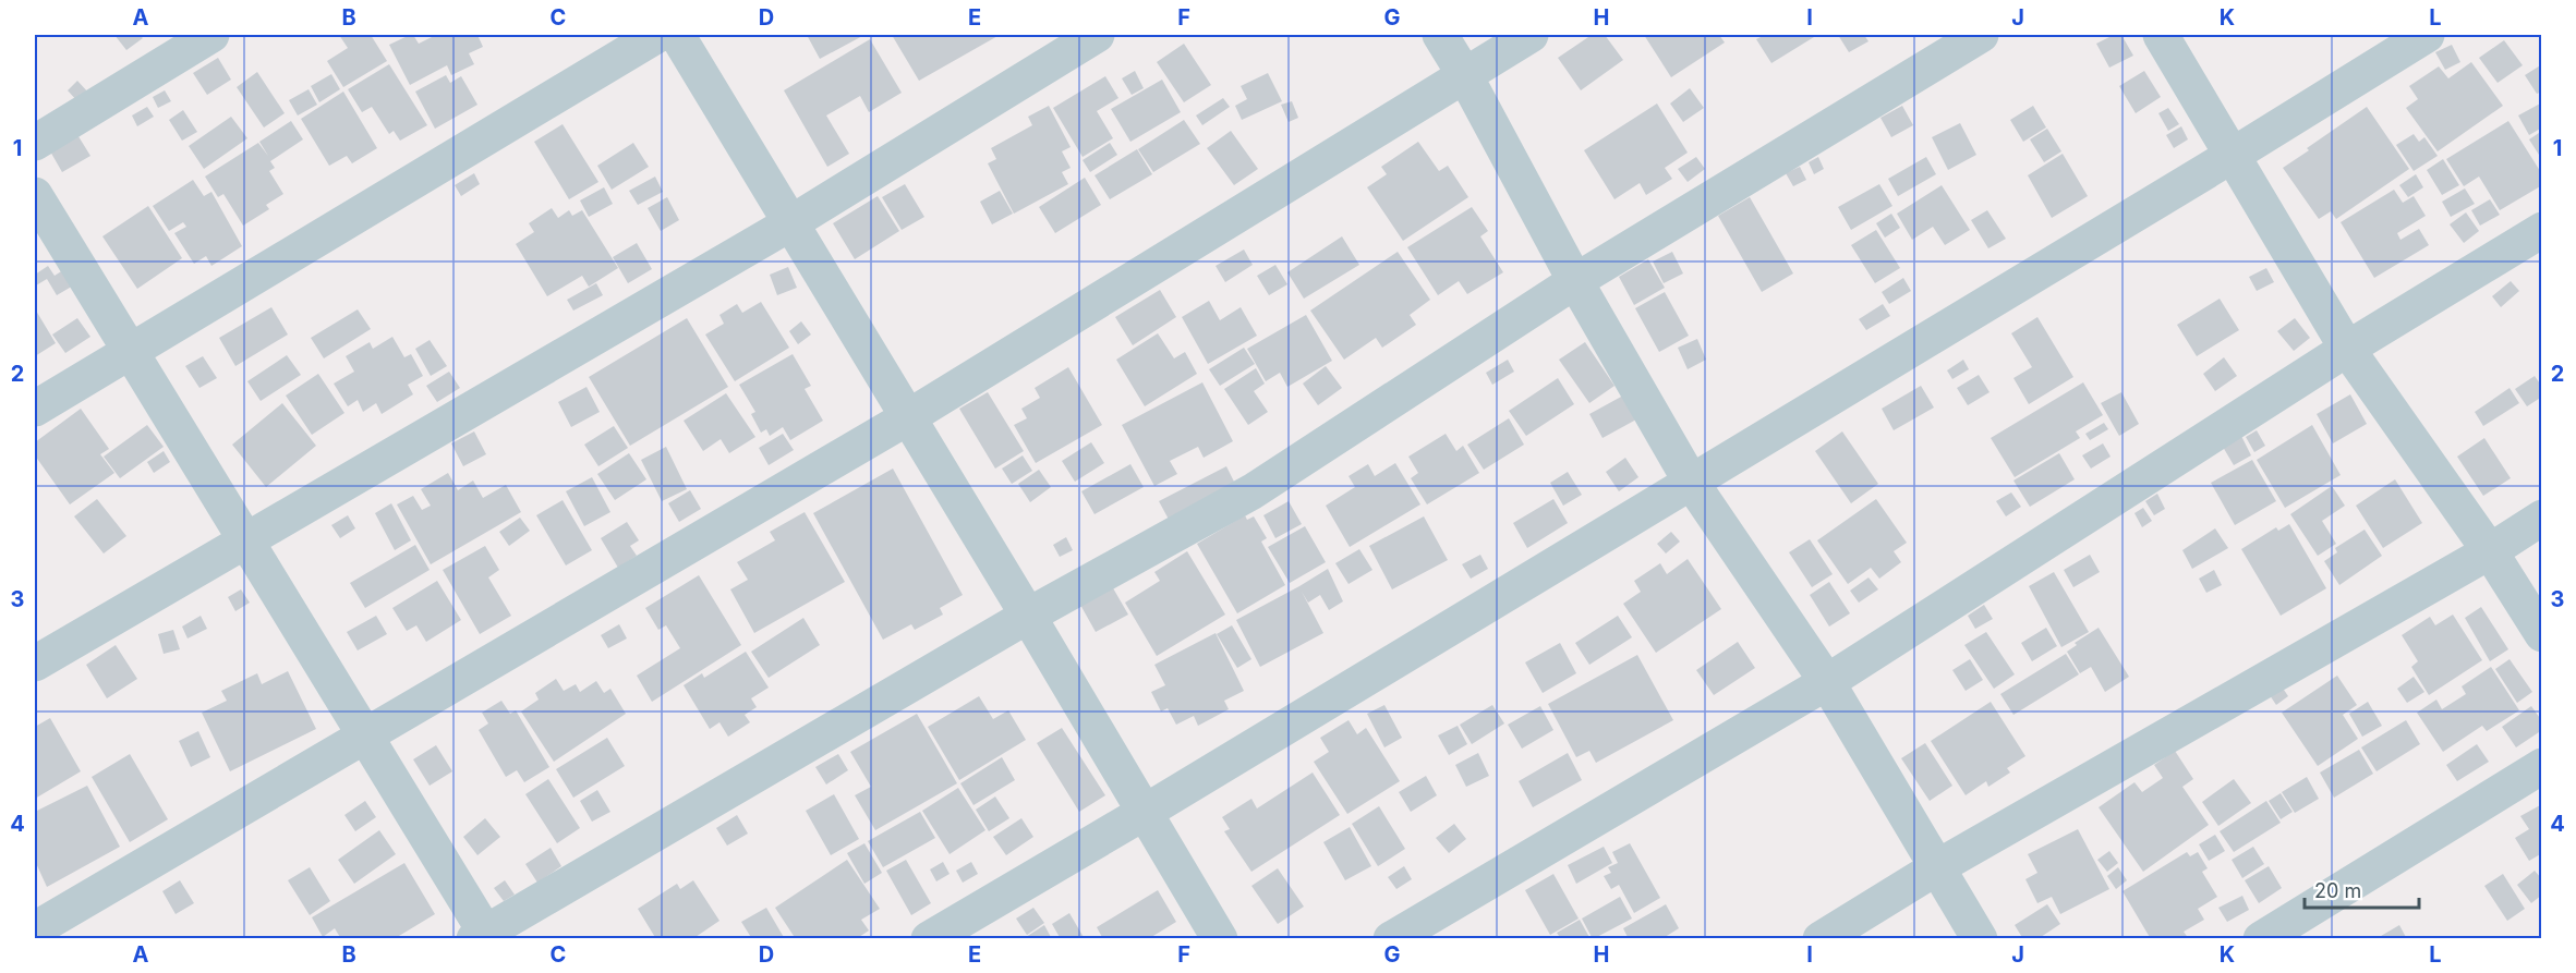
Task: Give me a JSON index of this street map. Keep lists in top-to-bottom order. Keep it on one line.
{"scale_bar":"20 m","grid":{"columns":["A","B","C","D","E","F","G","H","I","J","K","L"],"rows":["1","2","3","4"]}}
